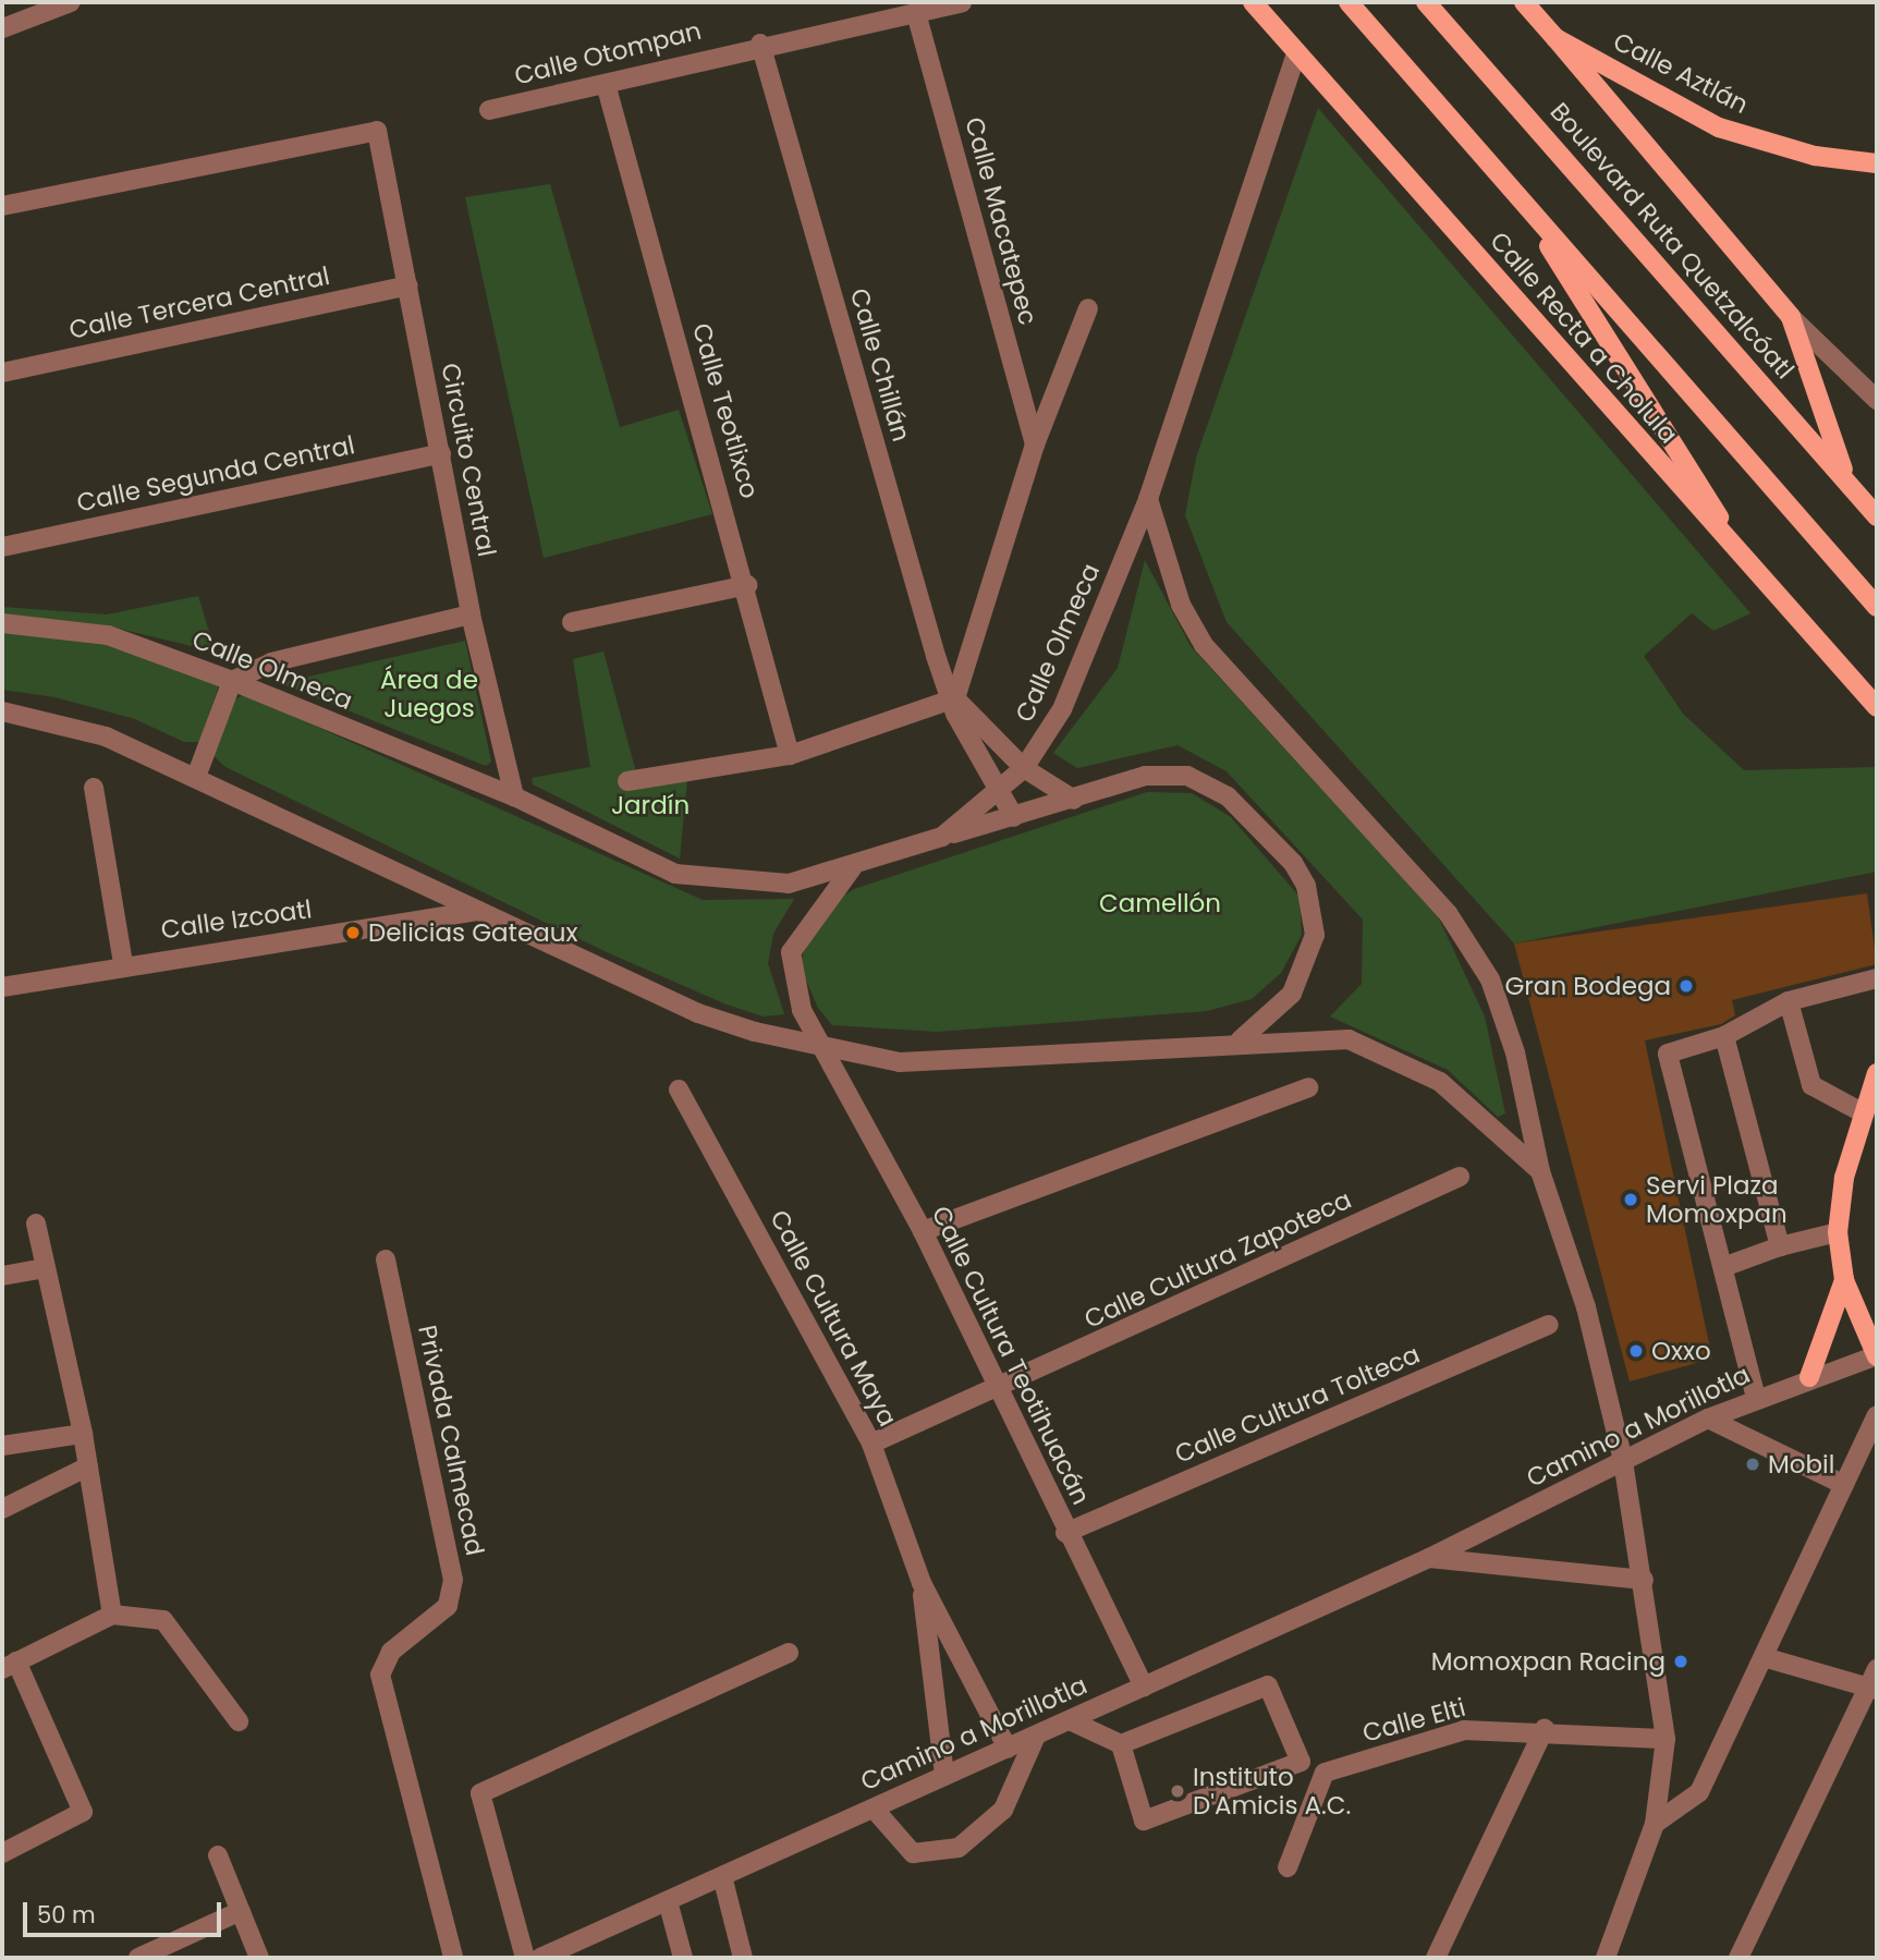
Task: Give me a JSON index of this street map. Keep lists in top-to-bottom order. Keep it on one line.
{"streets":{"main road":["Calle Aztlán","Boulevard Ruta Quetzalcóatl","Calle Recta a Cholula"],"street":["Calle Otompan","Calle Macatepec","Calle Tercera Central","Calle Chillán","Calle Teotlixco","Circuito Central","Calle Segunda Central","Calle Olmeca","Calle Izcoatl","Calle Cultura Zapoteca","Calle Cultura Maya","Calle Cultura Teotihuacán","Calle Cultura Tolteca","Camino a Morillotla","Privada Calmecad","Calle Elti"]},"crossings":[["Calle Otompan","Calle Macatepec"],["Calle Otompan","Calle Chillán"],["Calle Otompan","Calle Teotlixco"],["Calle Tercera Central","Circuito Central"],["Calle Recta a Cholula","Calle Olmeca"],["Calle Chillán","Calle Olmeca"],["Circuito Central","Calle Segunda Central"],["Circuito Central","Calle Olmeca"],["Calle Olmeca","Calle Cultura Teotihuacán"],["Calle Cultura Zapoteca","Calle Cultura Maya"],["Calle Cultura Zapoteca","Calle Cultura Teotihuacán"],["Calle Cultura Maya","Camino a Morillotla"],["Calle Cultura Teotihuacán","Calle Cultura Tolteca"],["Calle Cultura Teotihuacán","Camino a Morillotla"]],"parks":["Área de Juegos","Jardín","Camellón"],"places":["Delicias Gateaux","Gran Bodega","Servi Plaza Momoxpan","Oxxo","Mobil","Momoxpan Racing","Instituto D'Amicis A.C."],"scale_bar":"50 m"}
